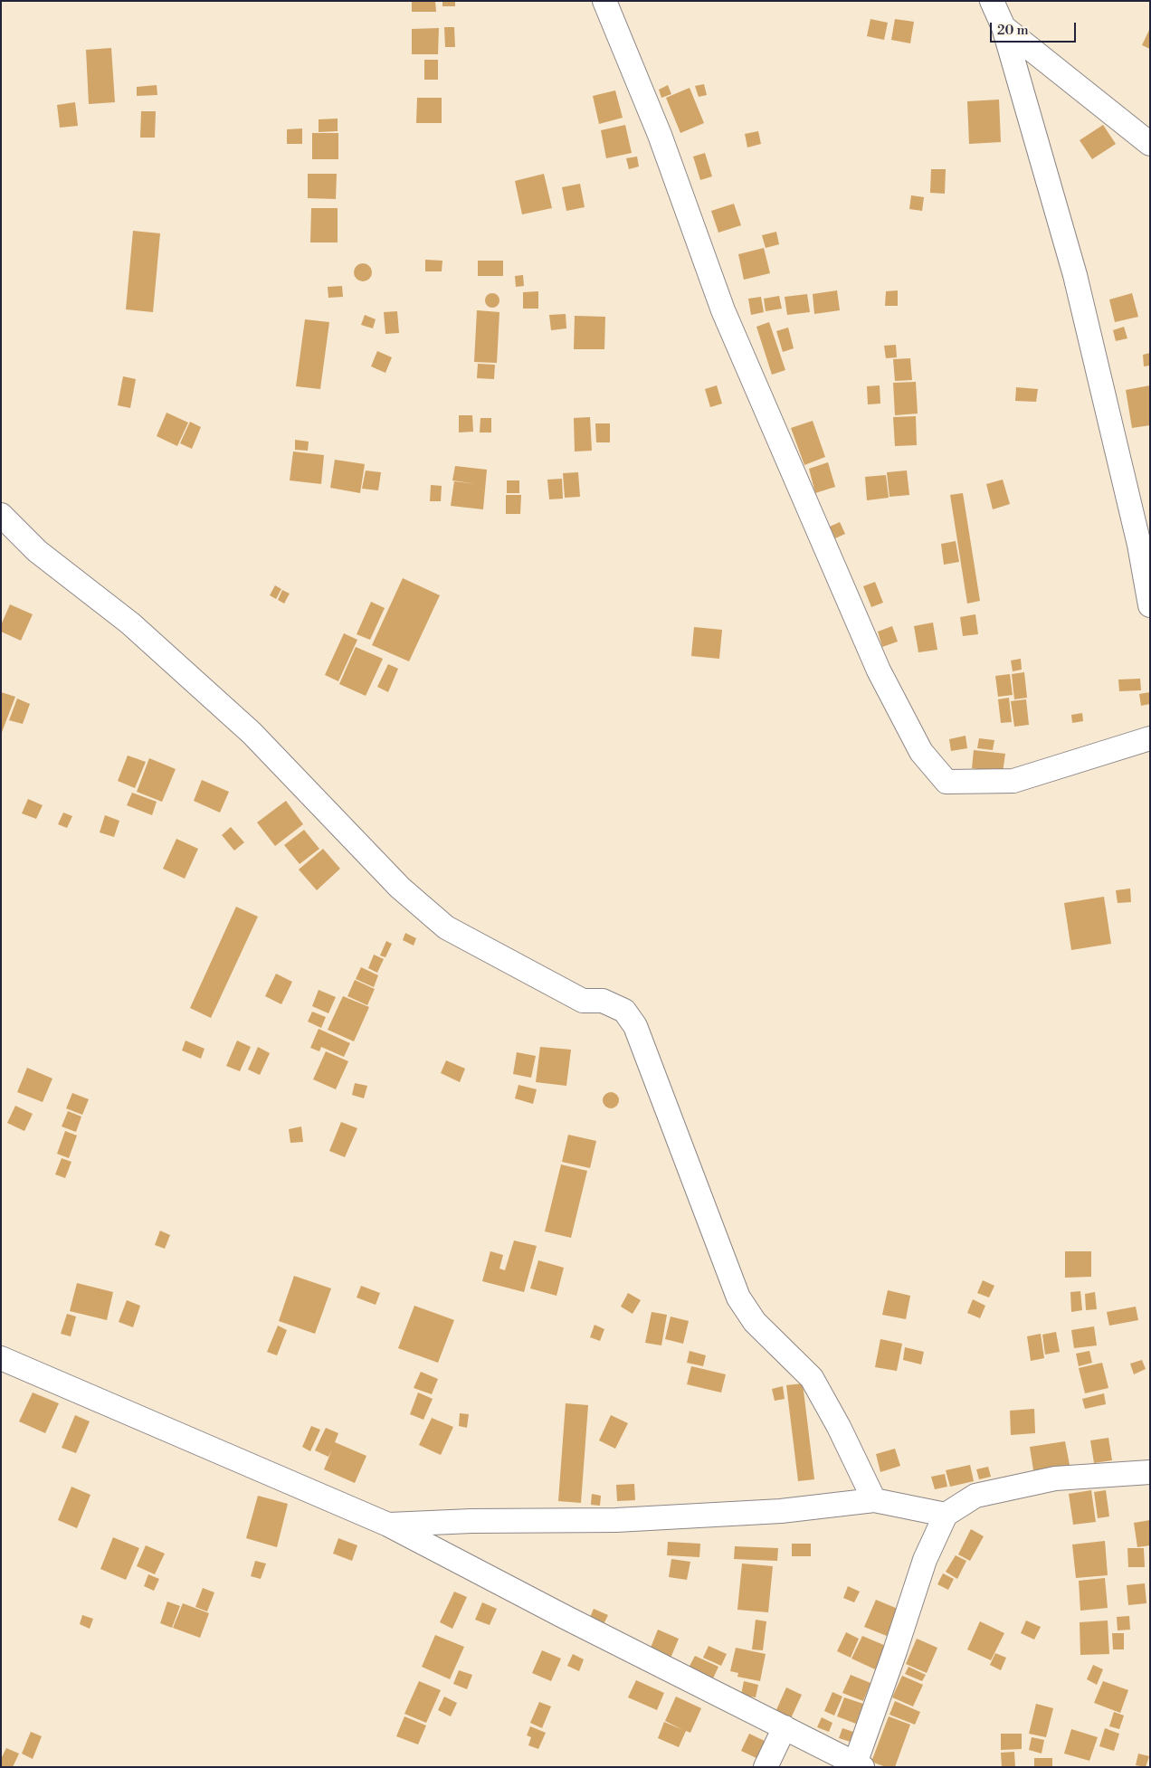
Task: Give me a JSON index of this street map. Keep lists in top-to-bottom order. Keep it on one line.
{"scale_bar":"20 m"}
